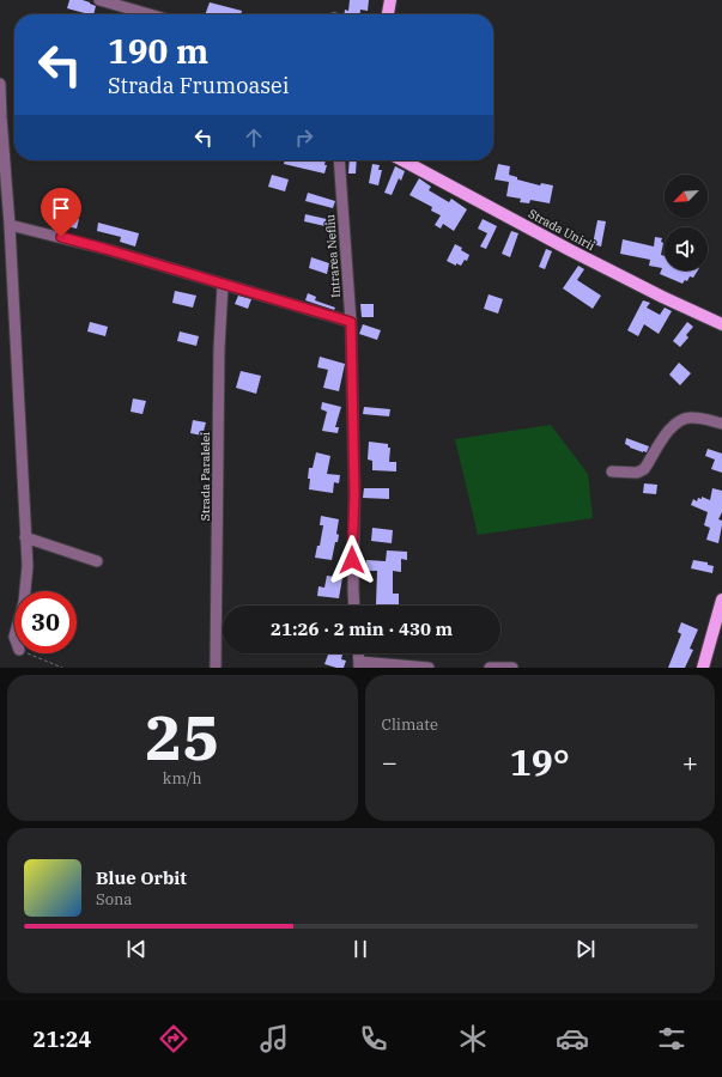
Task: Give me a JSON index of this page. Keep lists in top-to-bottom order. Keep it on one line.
{"streets":{"main road":["Strada Unirii"],"street":["Intrarea Nefliu","Strada Paralelei"]},"north":"bottom left","page":{"turn":["190 m","Strada Frumoasei"],"limit":"30","trip":"21:26 · 2 min · 430 m","tile":[["25","km/h"],"Climate"],"heat":["−","19°","+"],"song":["Blue Orbit","Sona"],"tabs":"21:24"}}
